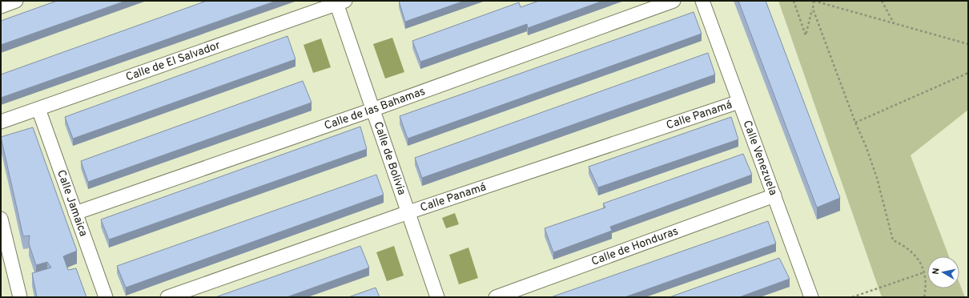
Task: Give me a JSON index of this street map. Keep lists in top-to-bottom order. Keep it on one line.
{"streets":{"street":["Calle de El Salvador","Calle de las Bahamas","Calle Panamá","Calle de Bolivia","Calle Venezuela","Calle Jamaica","Calle de Honduras"]},"crossings":[["Calle de El Salvador","Calle de Bolivia"],["Calle de El Salvador","Calle Jamaica"],["Calle de las Bahamas","Calle de Bolivia"],["Calle de las Bahamas","Calle Jamaica"],["Calle Panamá","Calle de Bolivia"],["Calle Panamá","Calle Venezuela"],["Calle Venezuela","Calle de Honduras"]],"north":"left"}
